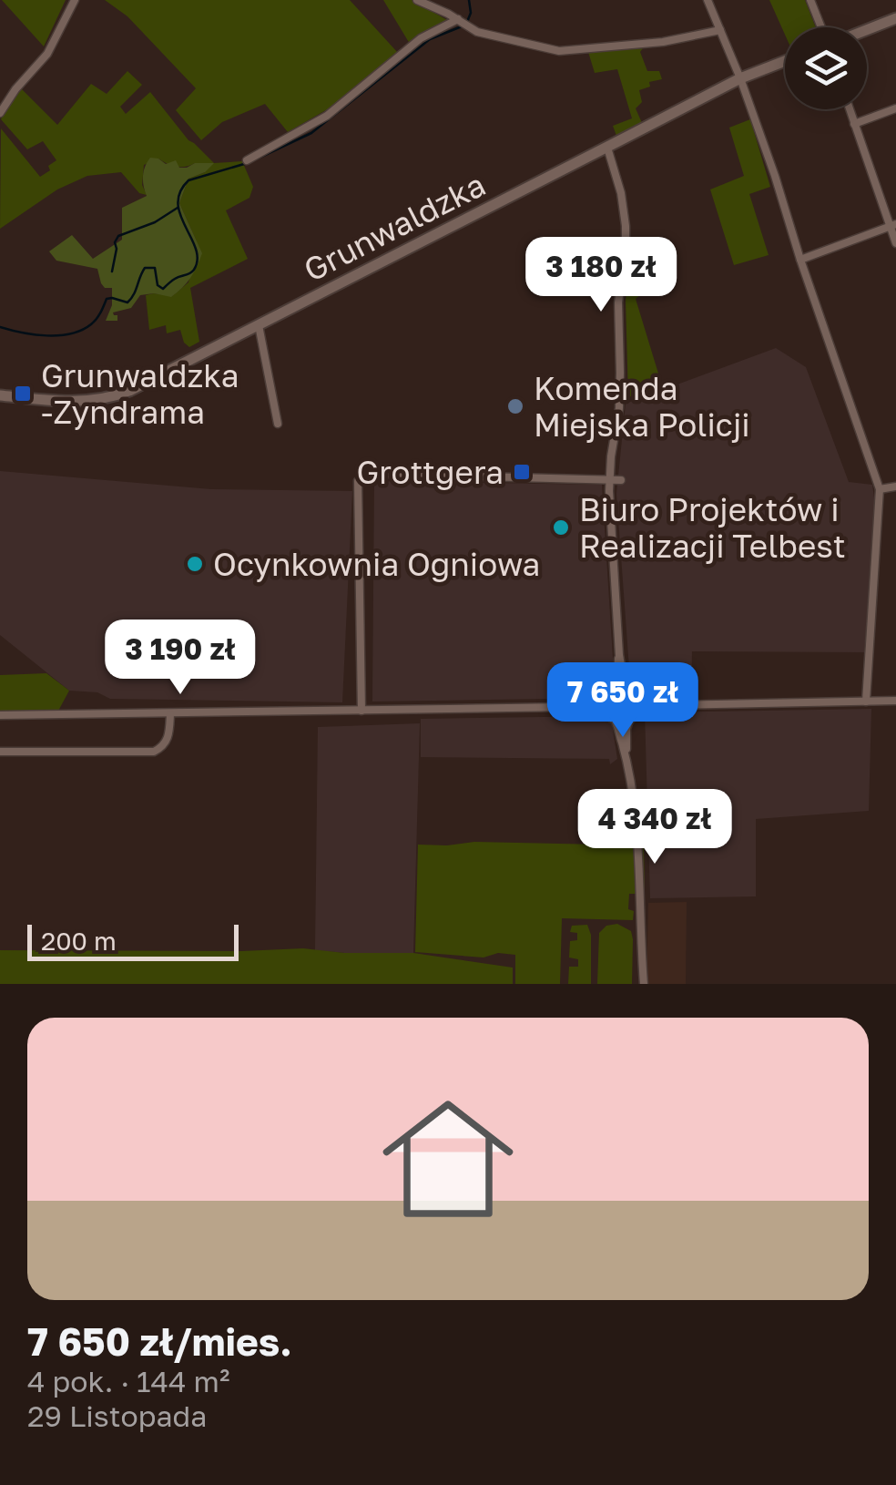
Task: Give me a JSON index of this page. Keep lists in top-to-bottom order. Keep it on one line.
{"streets":{"street":["Grunwaldzka"]},"places":{"transit":["Grunwaldzka -Zyndrama","Grottgera"],"other":["Komenda Miejska Policji","Biuro Projektów i Realizacji Telbest","Ocynkownia Ogniowa"]},"scale_bar":"200 m","page":{"price":["3 180 zł","3 190 zł","7 650 zł","4 340 zł"],"scale":"200 m","list":[{"name":"7 650 zł/mies.","note":"4 pok. · 144 m² · 29 Listopada"}]}}
